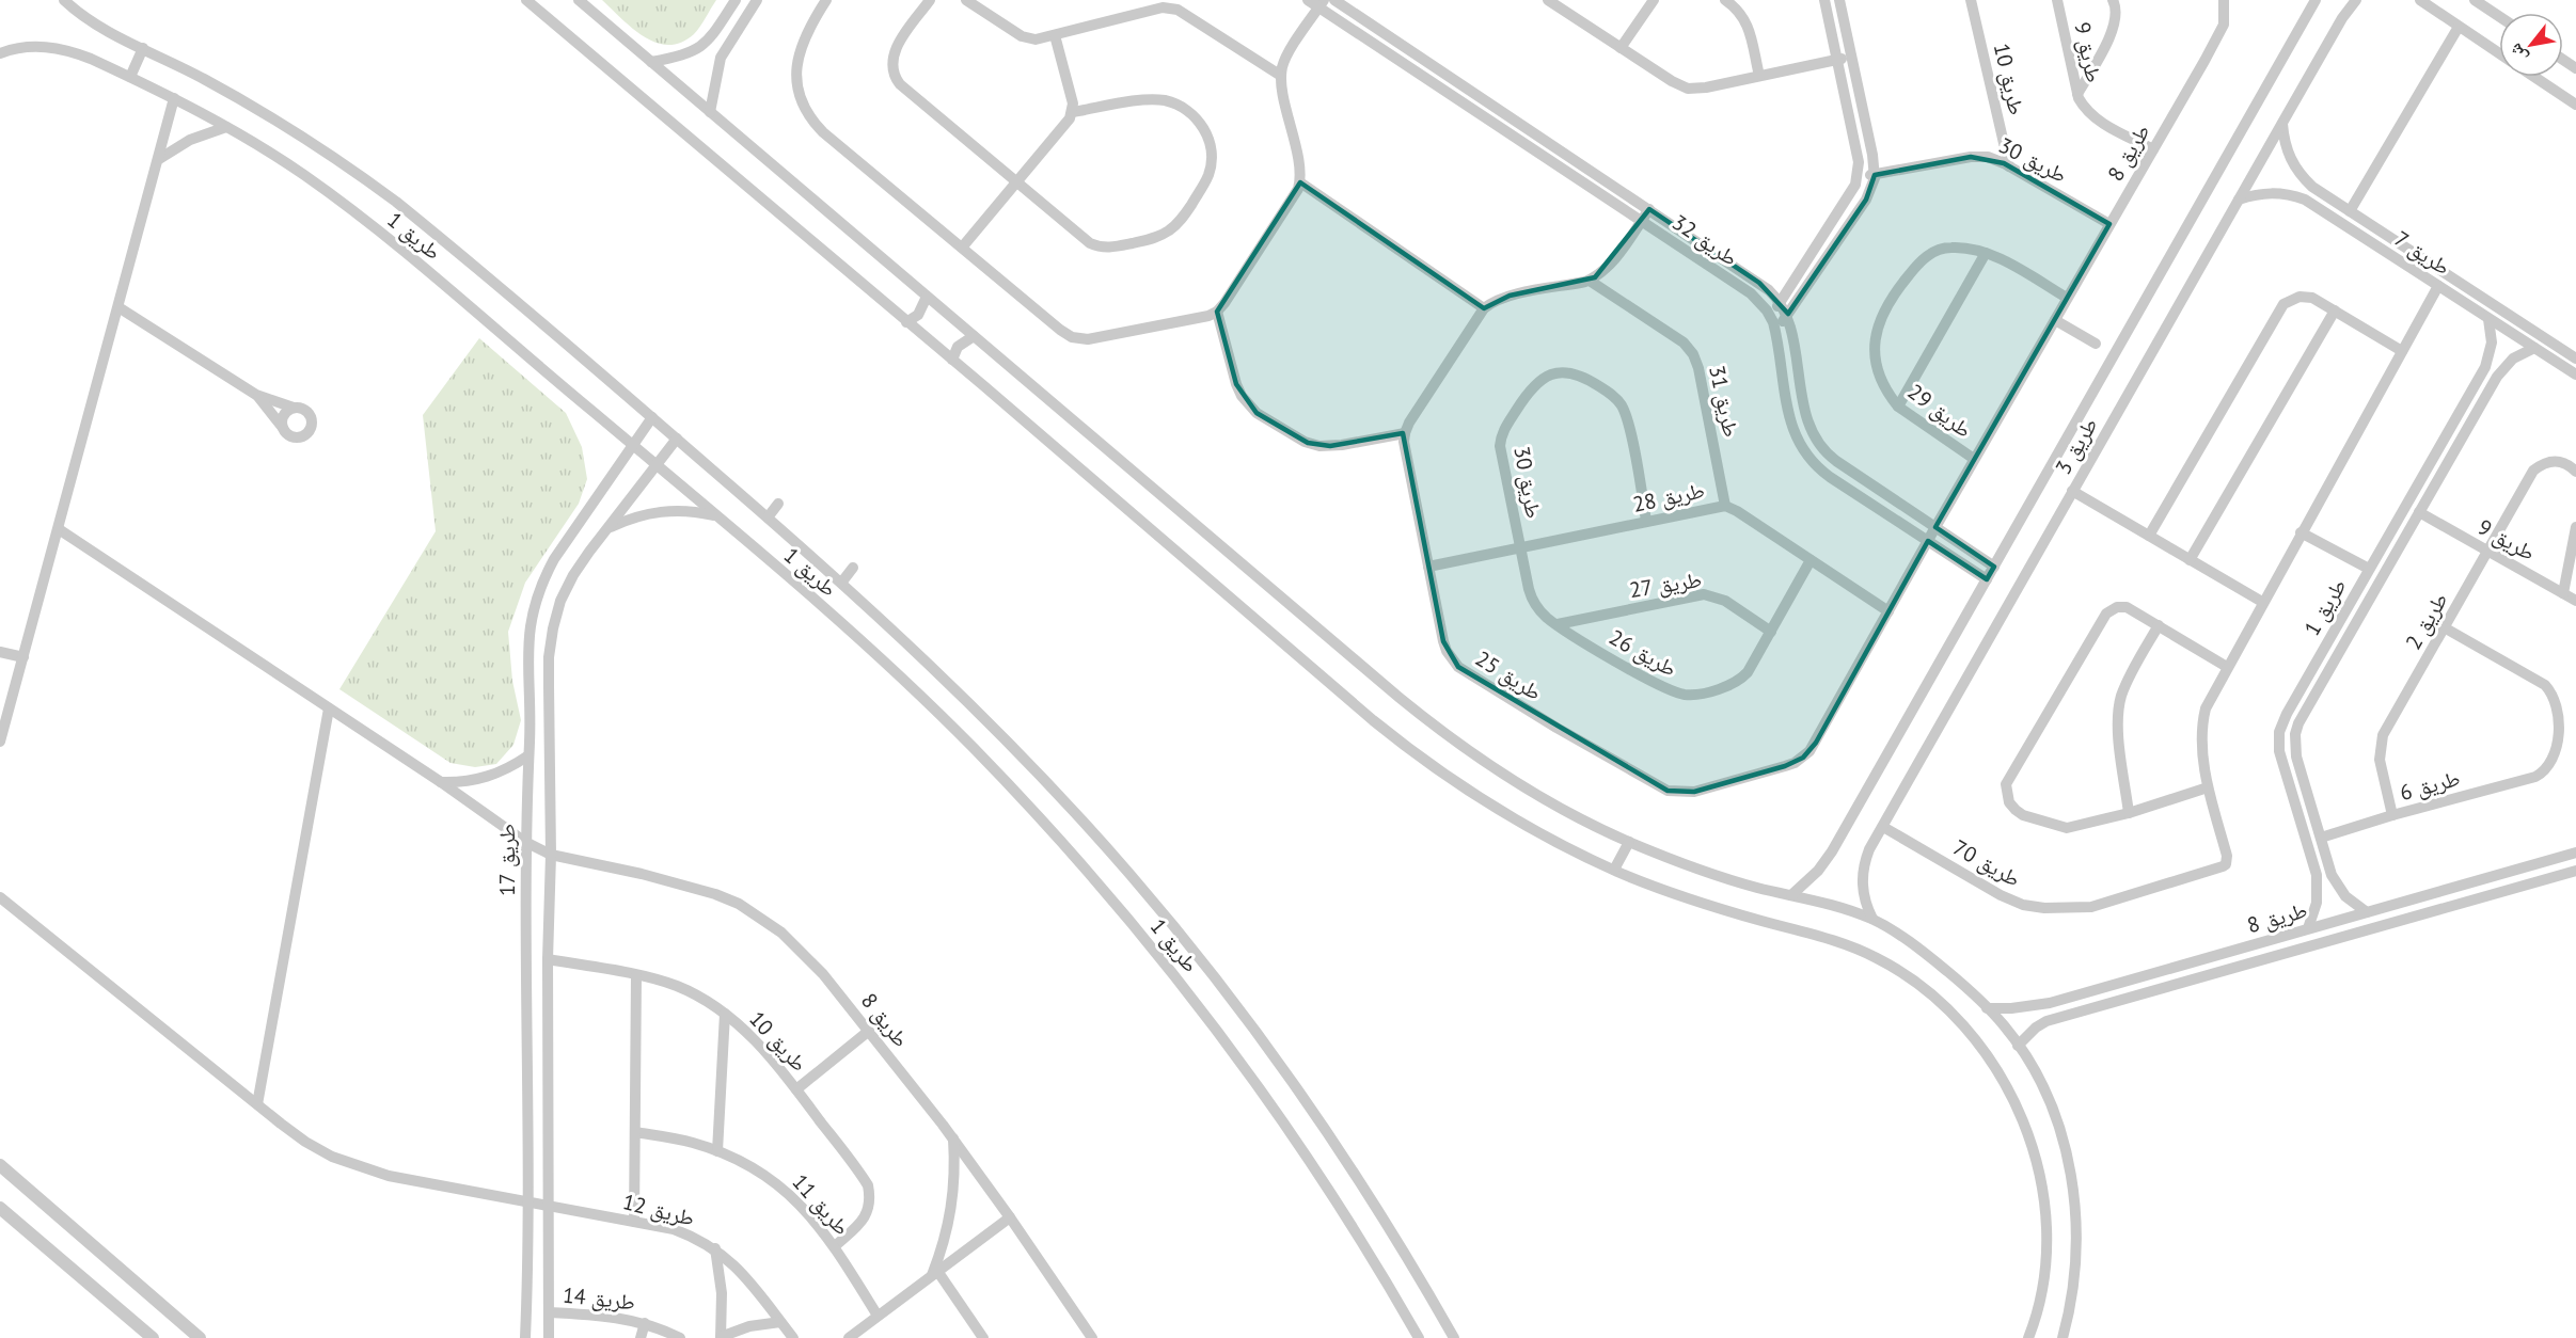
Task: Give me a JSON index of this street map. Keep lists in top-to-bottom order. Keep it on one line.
{"streets":{"street":["طريق 9","طريق 10","طريق 8","طريق 30","طريق 1","طريق 32","طريق 7","طريق 31","طريق 29","طريق 3","طريق 28","طريق 27","طريق 2","طريق 26","طريق 25","طريق 6","طريق 17","طريق 70","طريق 11","طريق 12","طريق 14"]},"crossings":[["طريق 9","طريق 8"],["طريق 9","طريق 1"],["طريق 9","طريق 2"],["طريق 10","طريق 30"],["طريق 10","طريق 17"],["طريق 10","طريق 11"],["طريق 8","طريق 30"],["طريق 8","طريق 1"],["طريق 8","طريق 32"],["طريق 8","طريق 29"],["طريق 8","طريق 25"],["طريق 8","طريق 17"],["طريق 30","طريق 28"],["طريق 30","طريق 26"],["طريق 1","طريق 7"],["طريق 1","طريق 6"],["طريق 1","طريق 17"],["طريق 32","طريق 3"],["طريق 32","طريق 25"],["طريق 7","طريق 3"],["طريق 31","طريق 28"],["طريق 3","طريق 70"],["طريق 28","طريق 26"],["طريق 28","طريق 25"],["طريق 27","طريق 26"],["طريق 2","طريق 6"],["طريق 17","طريق 12"],["طريق 17","طريق 14"]],"north":"bottom left"}
